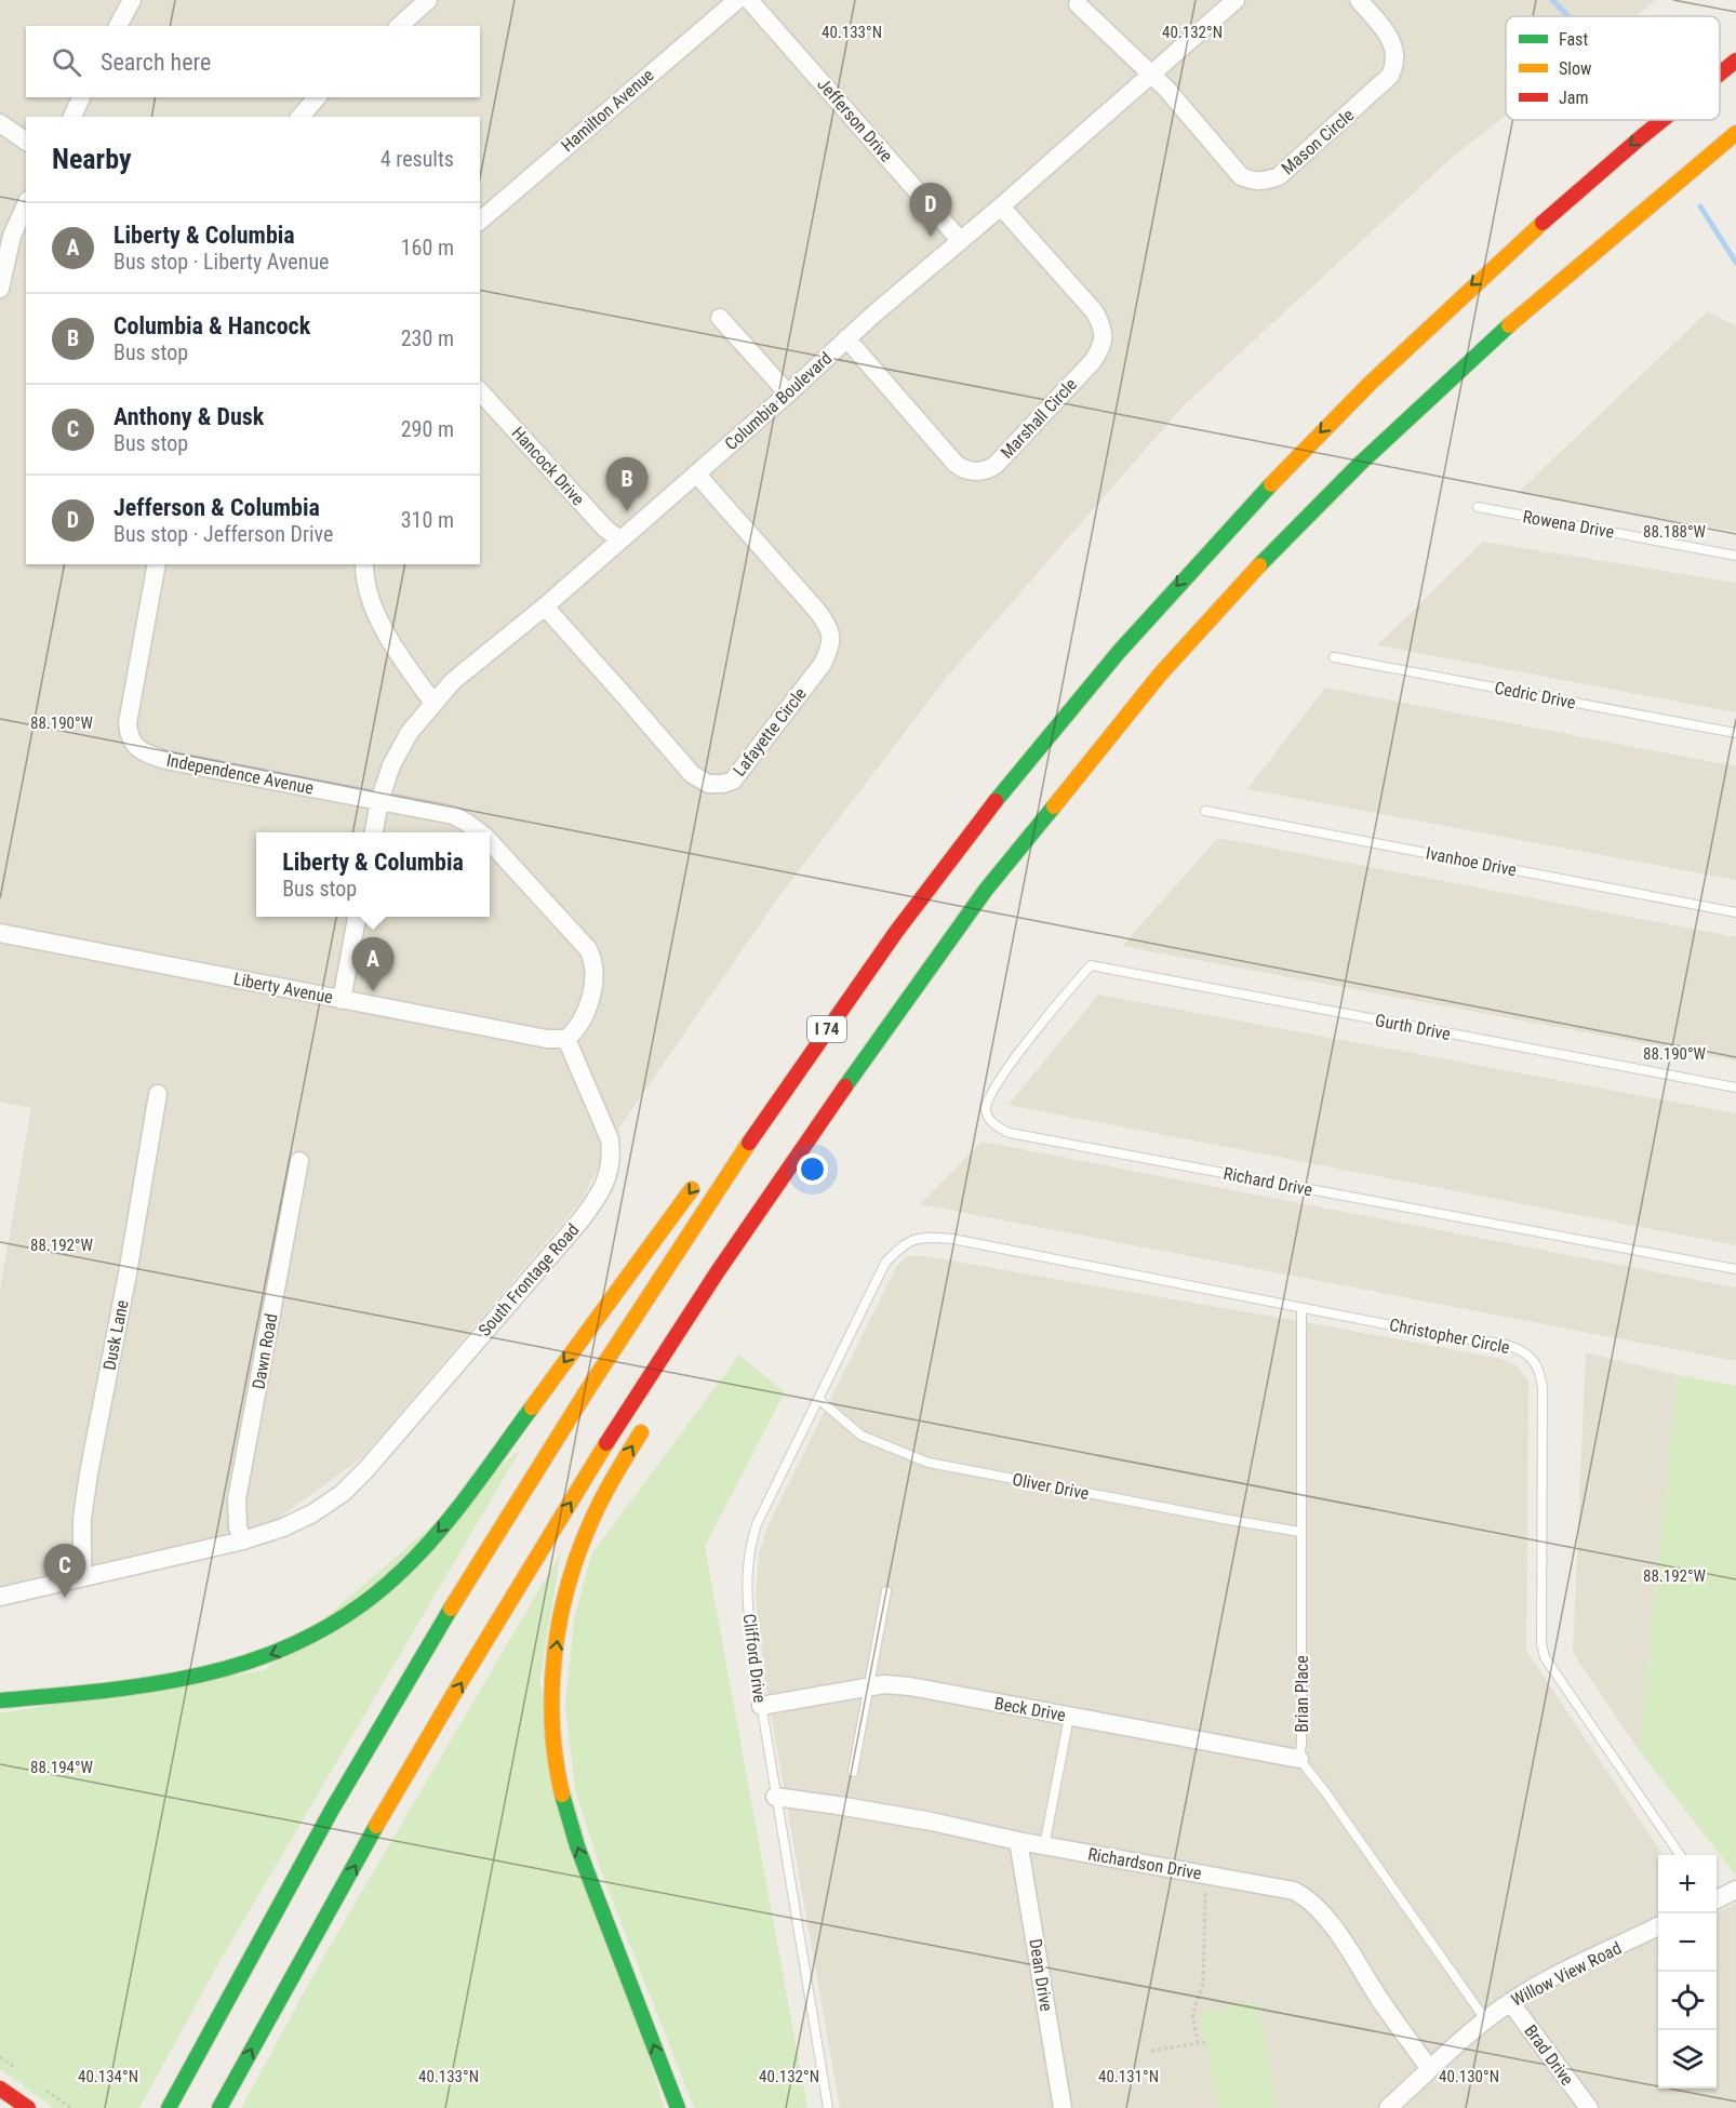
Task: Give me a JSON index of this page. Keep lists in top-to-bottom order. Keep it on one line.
{"streets":{"main road":["I 74"],"street":["Hamilton Avenue","Jefferson Drive","Mason Circle","Columbia Boulevard","Marshall Circle","Hancock Drive","Lafayette Circle","Independence Avenue","Liberty Avenue","South Frontage Road","Dusk Lane","Dawn Road","Beck Drive","Richardson Drive","Willow View Road","Dean Drive","Brad Drive"],"lane":["Rowena Drive","Cedric Drive","Ivanhoe Drive","Gurth Drive","Richard Drive","Christopher Circle","Oliver Drive","Clifford Drive","Brian Place"]},"crossings":[["Jefferson Drive","Columbia Boulevard"],["Mason Circle","Columbia Boulevard"],["Columbia Boulevard","Marshall Circle"],["Columbia Boulevard","Hancock Drive"],["Columbia Boulevard","Lafayette Circle"],["Columbia Boulevard","Independence Avenue"],["Liberty Avenue","South Frontage Road"],["Gurth Drive","Richard Drive"],["South Frontage Road","Dusk Lane"],["South Frontage Road","Dawn Road"],["Christopher Circle","Clifford Drive"],["Christopher Circle","Brian Place"],["Oliver Drive","Clifford Drive"],["Oliver Drive","Brian Place"],["Clifford Drive","Beck Drive"],["Clifford Drive","Richardson Drive"],["Brian Place","Beck Drive"],["Richardson Drive","Willow View Road"],["Richardson Drive","Dean Drive"],["Willow View Road","Brad Drive"]],"legend":["Fast","Slow","Jam"],"page":{"search":"Search here","heading":["Nearby","4 results"],"pins":["D","B","A","C"],"list":[{"mark":"A","name":"Liberty & Columbia","note":"Bus stop · Liberty Avenue","value":"160 m"},{"mark":"B","name":"Columbia & Hancock","note":"Bus stop","value":"230 m"},{"mark":"C","name":"Anthony & Dusk","note":"Bus stop","value":"290 m"},{"mark":"D","name":"Jefferson & Columbia","note":"Bus stop · Jefferson Drive","value":"310 m"}],"popup":["Liberty & Columbia","Bus stop"],"map_buttons":["+","−"]},"coordinates":["40.133°N","40.132°N","88.188°W","88.190°W","88.192°W","88.194°W","40.134°N","40.131°N","40.130°N"]}
